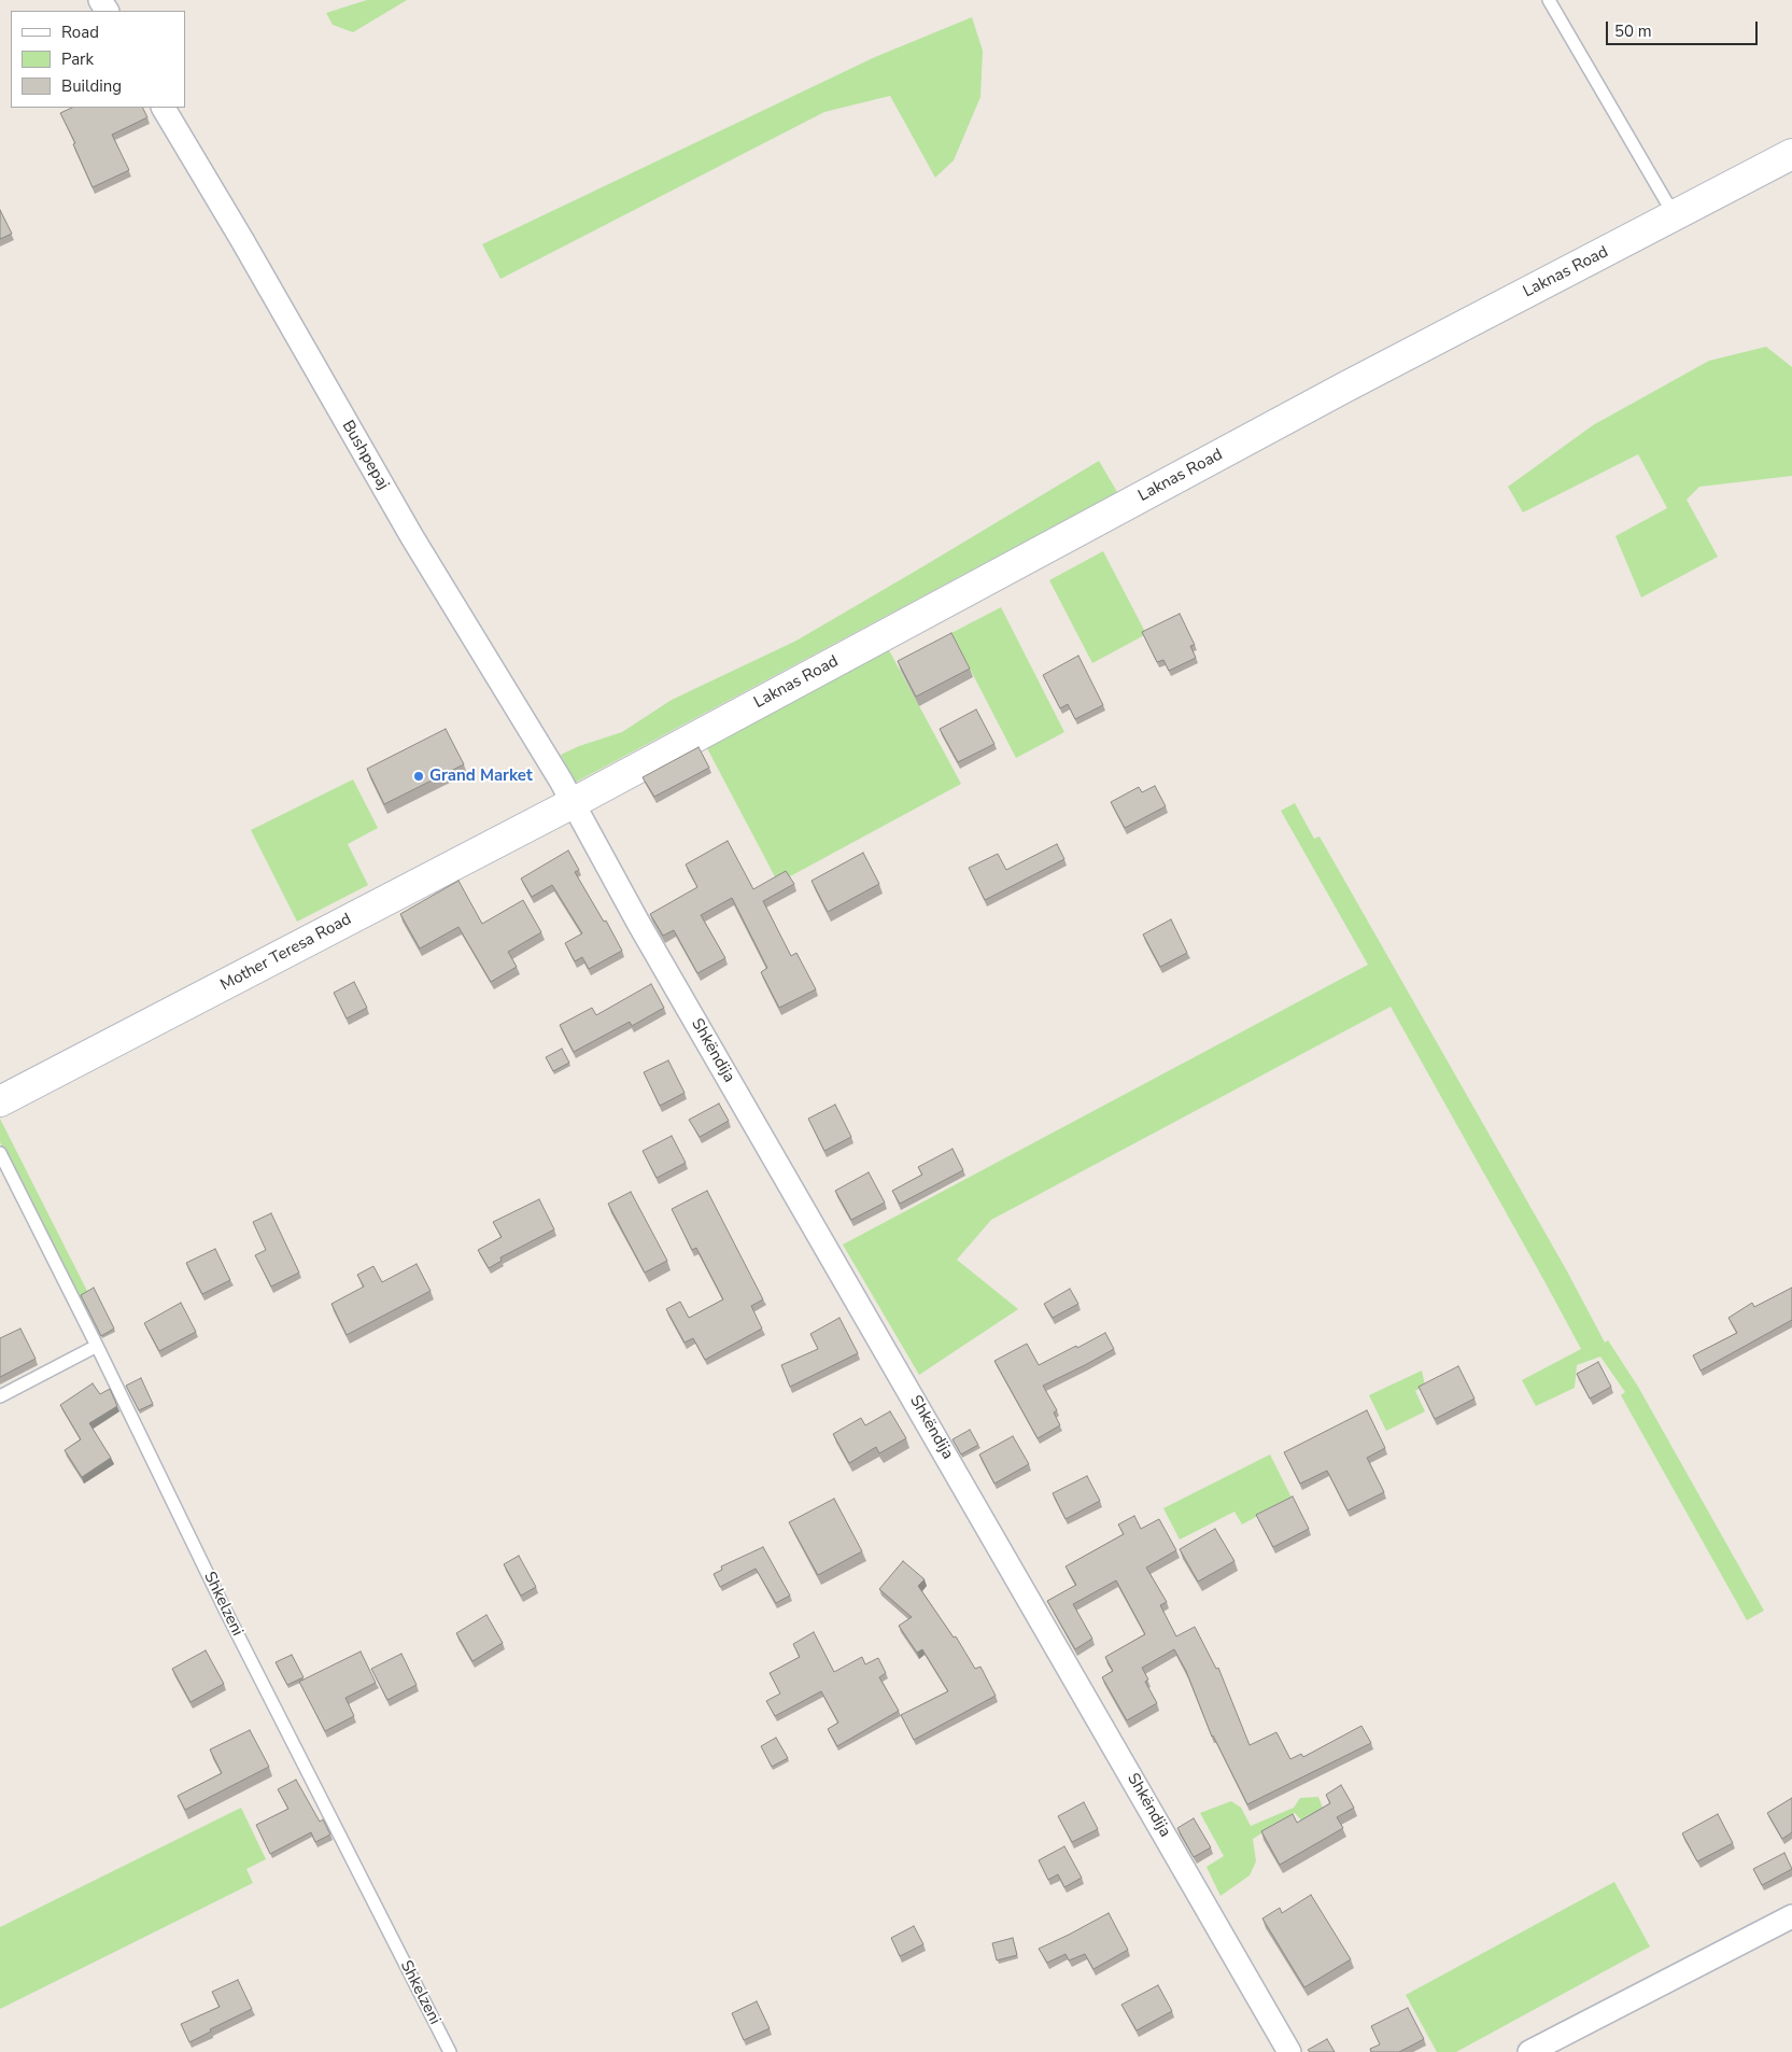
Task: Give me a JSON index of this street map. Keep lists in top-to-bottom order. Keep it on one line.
{"streets":{"main road":["Laknas Road","Mother Teresa Road"],"street":["Bushpepaj","Shkëndija"],"lane":["Shkelzeni"]},"crossings":[["Laknas Road","Bushpepaj"],["Laknas Road","Mother Teresa Road"],["Laknas Road","Shkëndija"],["Bushpepaj","Mother Teresa Road"],["Bushpepaj","Shkëndija"],["Mother Teresa Road","Shkëndija"]],"places":["Grand Market"],"legend":["Road","Park","Building"],"scale_bar":"50 m"}
